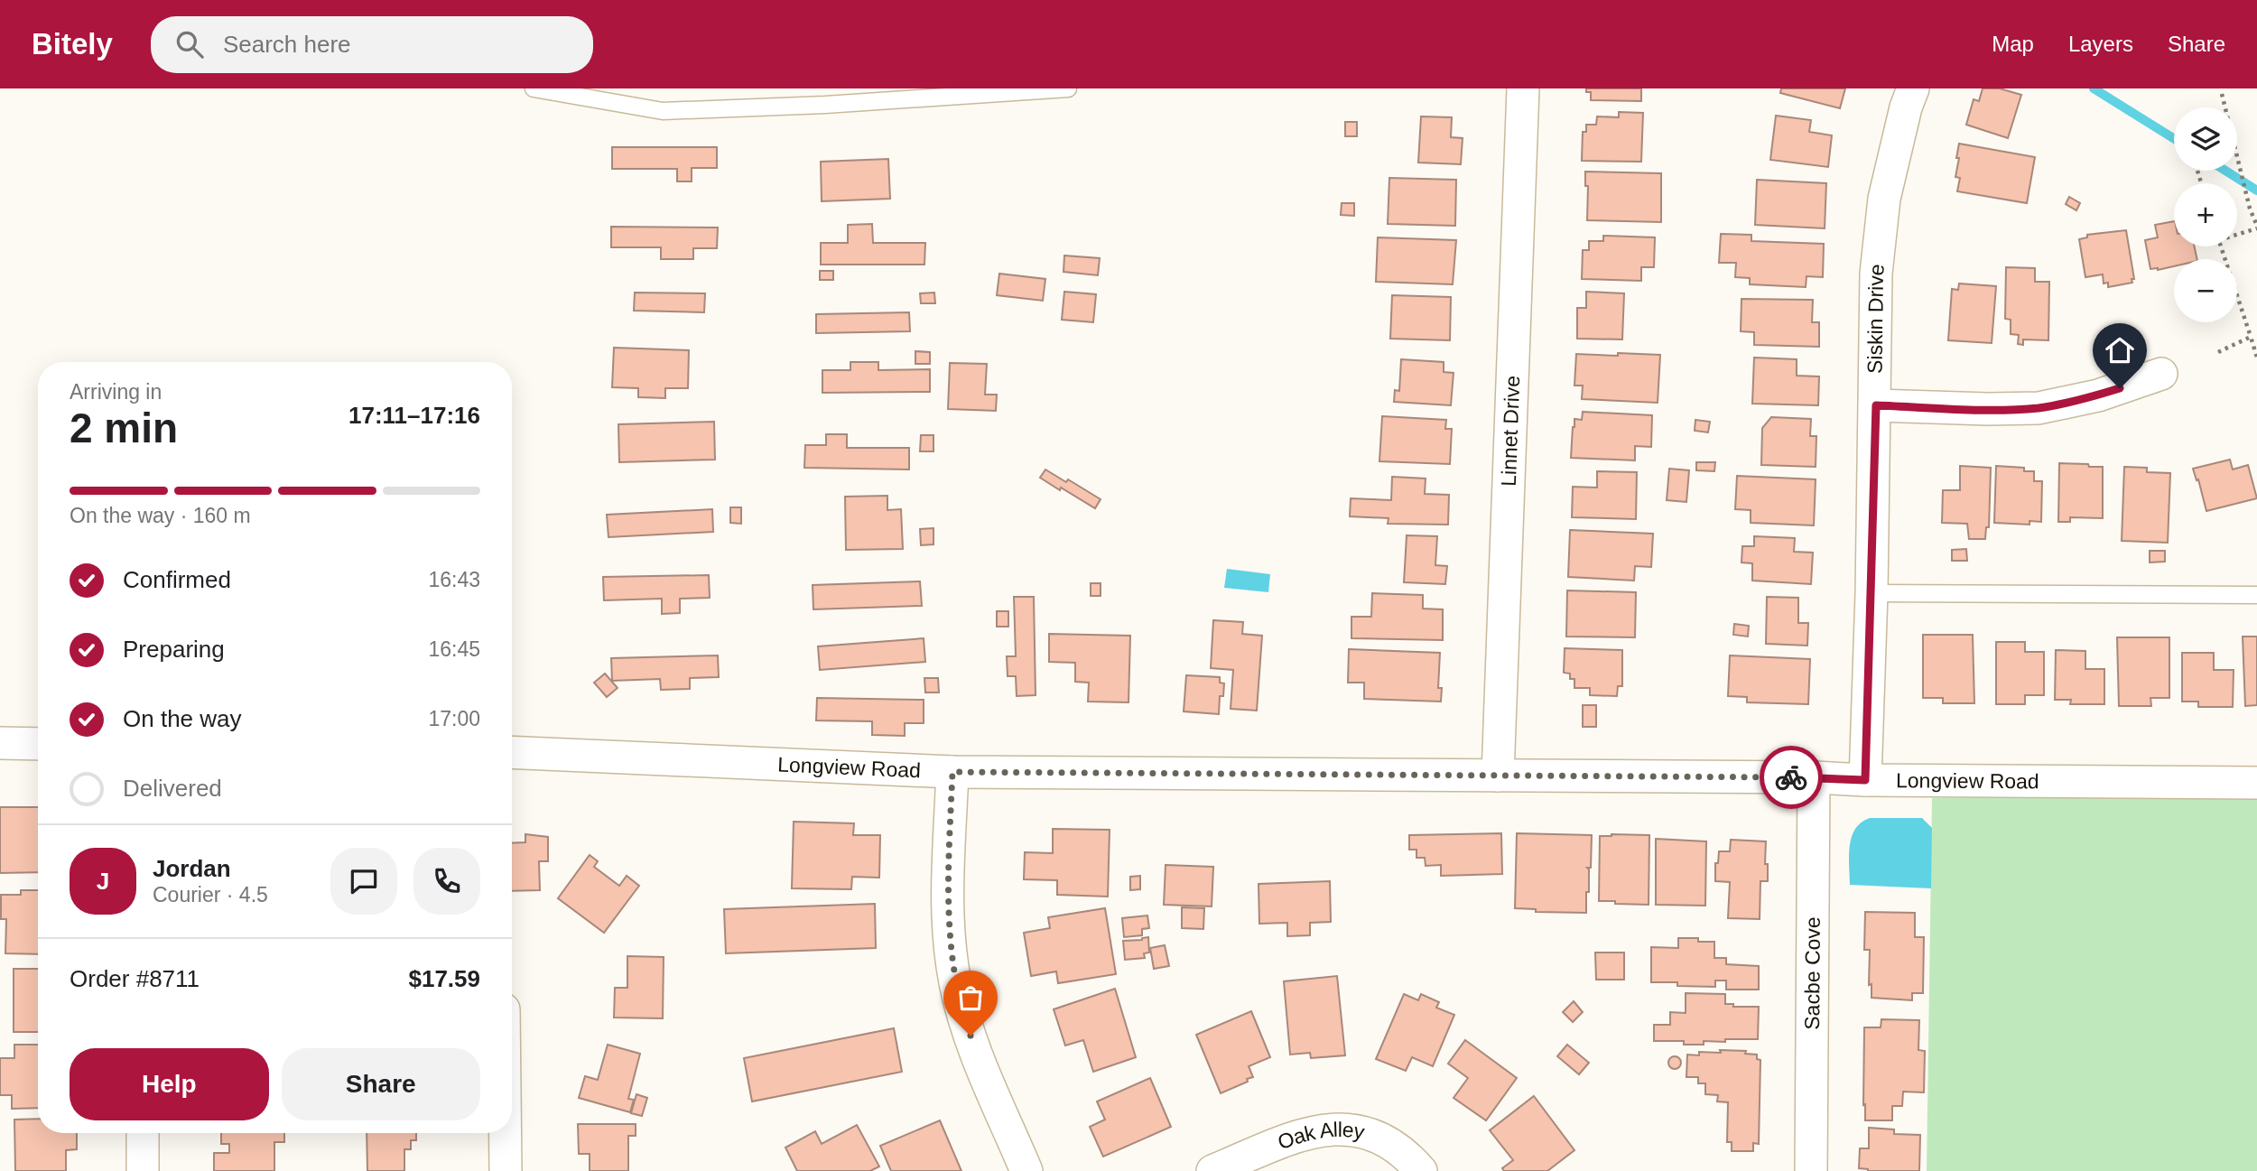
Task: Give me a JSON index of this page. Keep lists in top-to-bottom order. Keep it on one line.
{"streets":{"street":["Siskin Drive","Linnet Drive","Longview Road","Sacbe Cove","Oak Alley"]},"crossings":[["Siskin Drive","Longview Road"],["Linnet Drive","Longview Road"],["Longview Road","Sacbe Cove"]],"page":{"header":"Bitely","search":"Search here","nav":["Map","Layers","Share"],"map_buttons":["+","−"],"heading":["2 min","Arriving in","17:11–17:16"],"panel":["Jordan","Courier · 4.5","Order #8711","$17.59"],"bar":"On the way · 160 m","list":[["Confirmed","16:43"],["Preparing","16:45"],["On the way","17:00"],"Delivered"],"round":"J","buttons":["Help","Share"]}}
